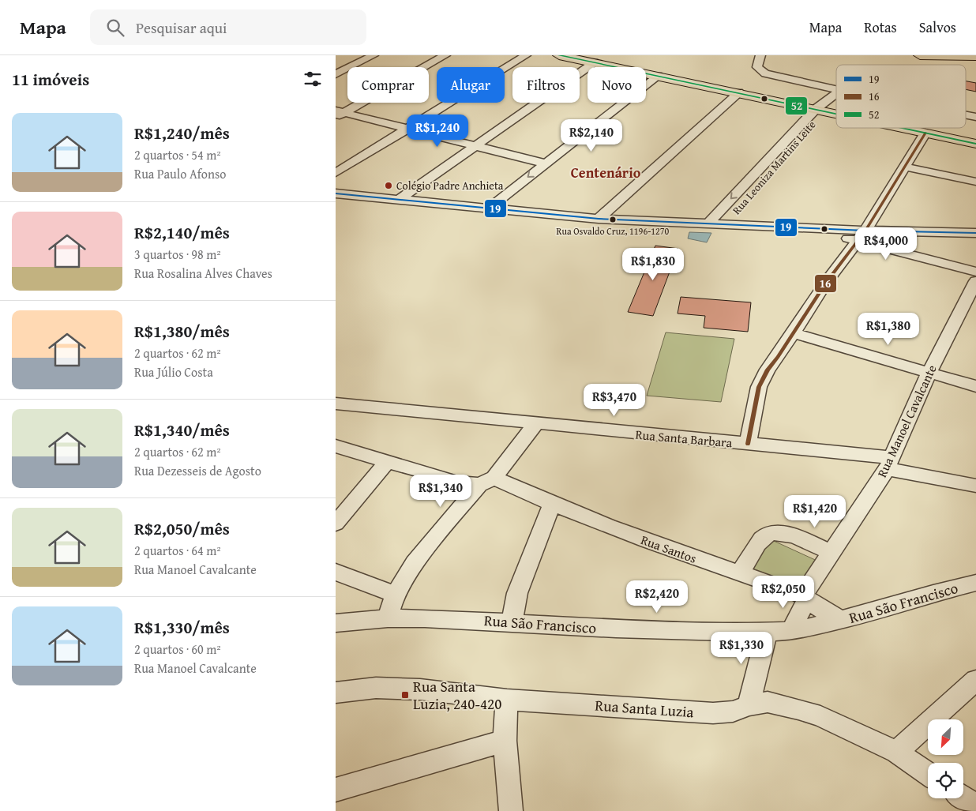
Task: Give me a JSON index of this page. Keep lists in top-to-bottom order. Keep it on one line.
{"streets":{"street":["Rua Leoniza Martins Leite","Rua Manoel Cavalcante","Rua Santa Barbara","Rua Santos","Rua São Francisco","Rua Santa Luzia"]},"crossings":[["Rua Manoel Cavalcante","Rua Santa Barbara"],["Rua Manoel Cavalcante","Rua Santos"],["Rua Manoel Cavalcante","Rua São Francisco"],["Rua Santos","Rua São Francisco"]],"districts":["Centenário"],"places":{"other":["Colégio Padre Anchieta","Rua Osvaldo Cruz, 1196-1270"],"transit":["Rua Santa Luzia, 240-420"]},"lines":["transit line 52","transit line 16","transit line 19"],"legend":["19","16","52"],"north":"bottom left","page":{"header":"Mapa","search":"Pesquisar aqui","nav":["Mapa","Rotas","Salvos"],"heading":"11 imóveis","chip":["Comprar","Alugar","Filtros","Novo"],"list":[{"name":"R$1,240/mês","note":"2 quartos · 54 m² · Rua Paulo Afonso"},{"name":"R$2,140/mês","note":"3 quartos · 98 m² · Rua Rosalina Alves Chaves"},{"name":"R$1,380/mês","note":"2 quartos · 62 m² · Rua Júlio Costa"},{"name":"R$1,340/mês","note":"2 quartos · 62 m² · Rua Dezesseis de Agosto"},{"name":"R$2,050/mês","note":"2 quartos · 64 m² · Rua Manoel Cavalcante"},{"name":"R$1,330/mês","note":"2 quartos · 60 m² · Rua Manoel Cavalcante"}],"price":["R$1,240","R$2,140","R$4,000","R$1,830","R$1,380","R$3,470","R$1,340","R$1,420","R$2,050","R$2,420","R$1,330"]}}
